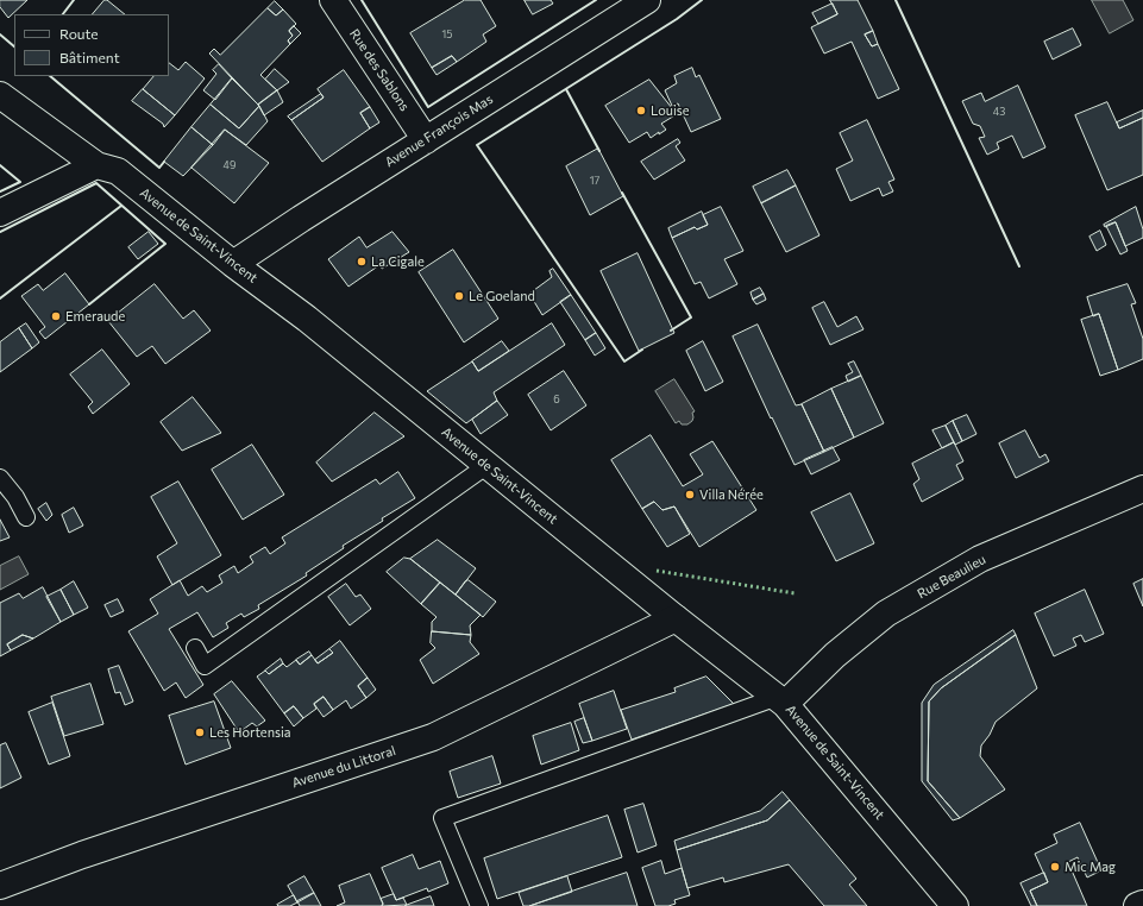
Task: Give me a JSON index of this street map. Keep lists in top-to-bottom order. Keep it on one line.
{"streets":{"street":["Rue des Sablons","Avenue François Mas","Avenue de Saint-Vincent","Rue Beaulieu","Avenue du Littoral"]},"crossings":[["Rue des Sablons","Avenue François Mas"],["Avenue François Mas","Avenue de Saint-Vincent"],["Avenue de Saint-Vincent","Rue Beaulieu"],["Avenue de Saint-Vincent","Avenue du Littoral"]],"places":["Louise","La Cigale","Le Goeland","Emeraude","Villa Nérée","Les Hortensia","Mic Mag"],"house_numbers":["15","43","49","17","6"],"legend":["Route","Bâtiment"]}
